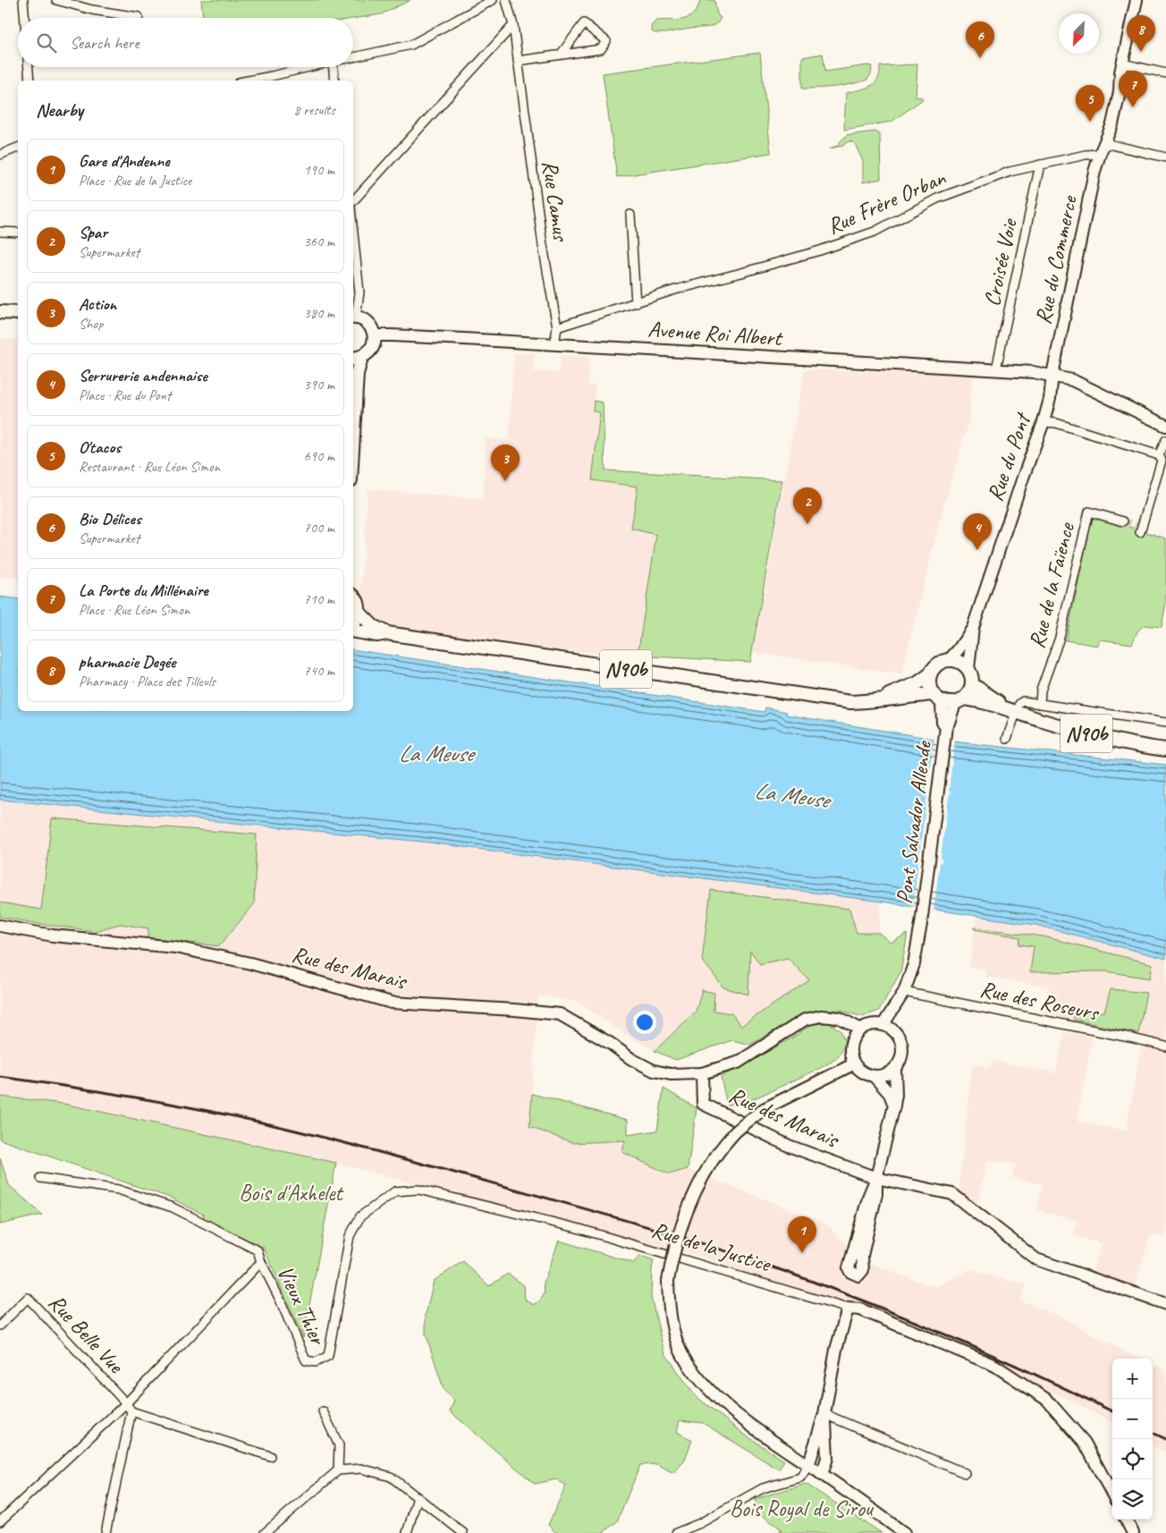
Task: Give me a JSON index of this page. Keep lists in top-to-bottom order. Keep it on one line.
{"streets":{"main road":["Rue du Commerce","Avenue Roi Albert","Rue du Pont","N90b","Pont Salvador Allende","Rue des Marais","Rue de la Justice"],"street":["Rue Camus","Rue Frère Orban","Croisée Voie","Rue de la Faïence","Rue des Roseurs","Vieux Thier","Rue Belle Vue"]},"crossings":[["Rue Camus","Rue Frère Orban"],["Rue Camus","Avenue Roi Albert"],["Rue Frère Orban","Rue du Commerce"],["Rue Frère Orban","Croisée Voie"],["Rue du Commerce","Avenue Roi Albert"],["Rue du Commerce","Rue du Pont"],["Croisée Voie","Avenue Roi Albert"],["Avenue Roi Albert","Rue du Pont"],["Rue du Pont","N90b"],["Pont Salvador Allende","Rue des Marais"],["Pont Salvador Allende","Rue des Roseurs"],["Rue de la Justice","Vieux Thier"],["Vieux Thier","Rue Belle Vue"]],"water":["La Meuse"],"parks":["Bois d'Axhelet","Bois Royal de Sirou"],"north":"bottom left","page":{"pins":["8","6","7","5","3","2","4","1"],"search":"Search here","heading":["Nearby","8 results"],"list":[{"mark":"1","name":"Gare d'Andenne","note":"Place · Rue de la Justice","value":"190 m"},{"mark":"2","name":"Spar","note":"Supermarket","value":"360 m"},{"mark":"3","name":"Action","note":"Shop","value":"380 m"},{"mark":"4","name":"Serrurerie andennaise","note":"Place · Rue du Pont","value":"390 m"},{"mark":"5","name":"O'tacos","note":"Restaurant · Rue Léon Simon","value":"690 m"},{"mark":"6","name":"Bio Délices","note":"Supermarket","value":"700 m"},{"mark":"7","name":"La Porte du Millénaire","note":"Place · Rue Léon Simon","value":"710 m"},{"mark":"8","name":"pharmacie Degée","note":"Pharmacy · Place des Tilleuls","value":"740 m"}],"map_buttons":["+","−"]}}
